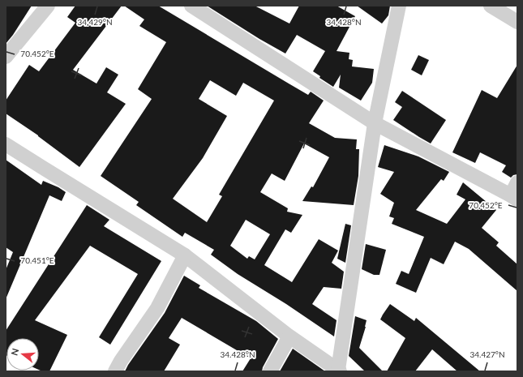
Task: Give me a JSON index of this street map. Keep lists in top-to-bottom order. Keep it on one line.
{"north":"left","coordinates":["34.429°N","34.428°N","70.452°E","70.451°E","34.427°N"]}
